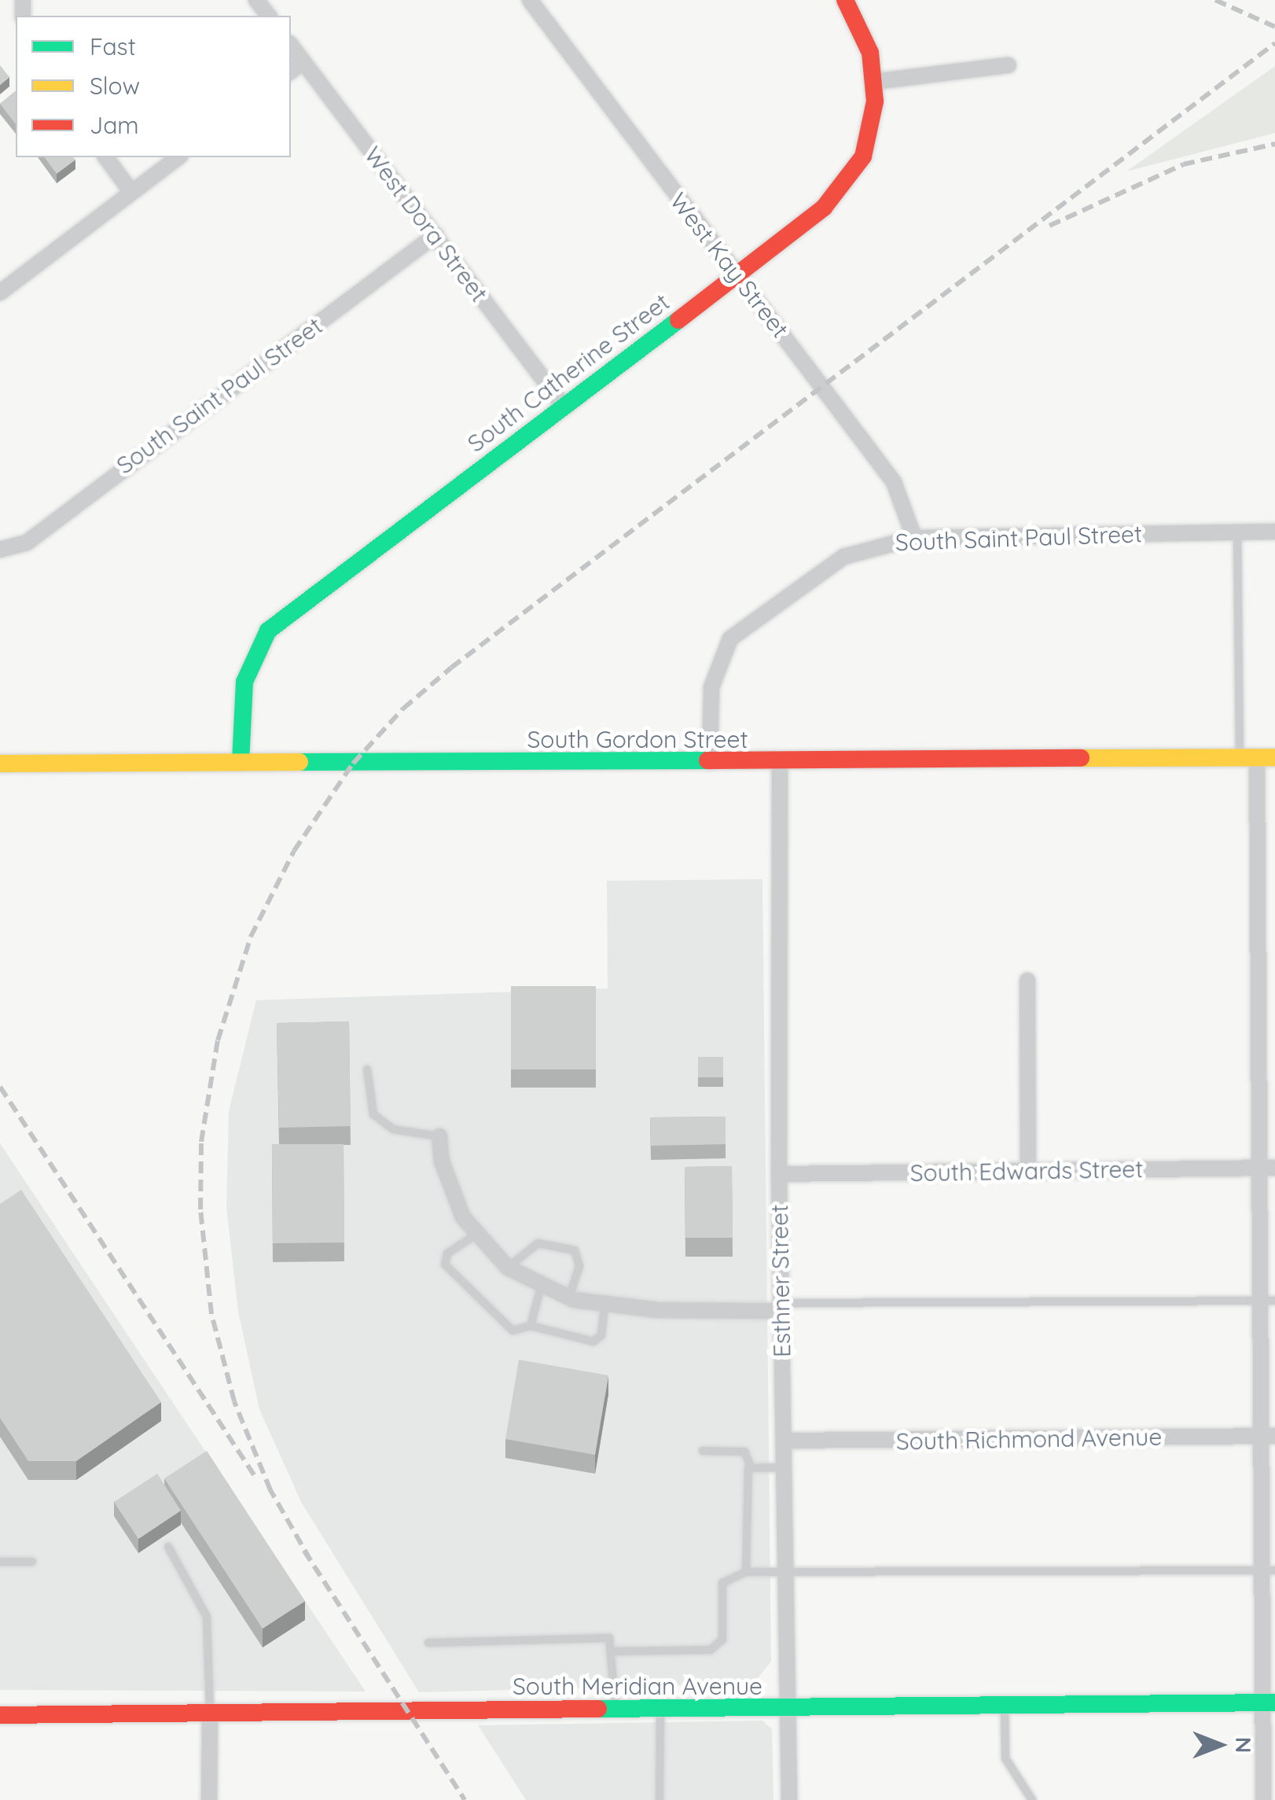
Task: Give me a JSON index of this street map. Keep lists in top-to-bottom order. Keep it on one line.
{"streets":{"street":["West Dora Street","West Kay Street","South Catherine Street","South Saint Paul Street","South Gordon Street","South Edwards Street","Esthner Street","South Richmond Avenue","South Meridian Avenue"]},"crossings":[["West Dora Street","South Catherine Street"],["West Dora Street","South Saint Paul Street"],["West Kay Street","South Catherine Street"],["West Kay Street","South Saint Paul Street"],["South Catherine Street","South Gordon Street"],["South Saint Paul Street","South Gordon Street"],["South Gordon Street","Esthner Street"],["South Edwards Street","Esthner Street"],["Esthner Street","South Richmond Avenue"],["Esthner Street","South Meridian Avenue"]],"legend":["Fast","Slow","Jam"],"north":"right"}
